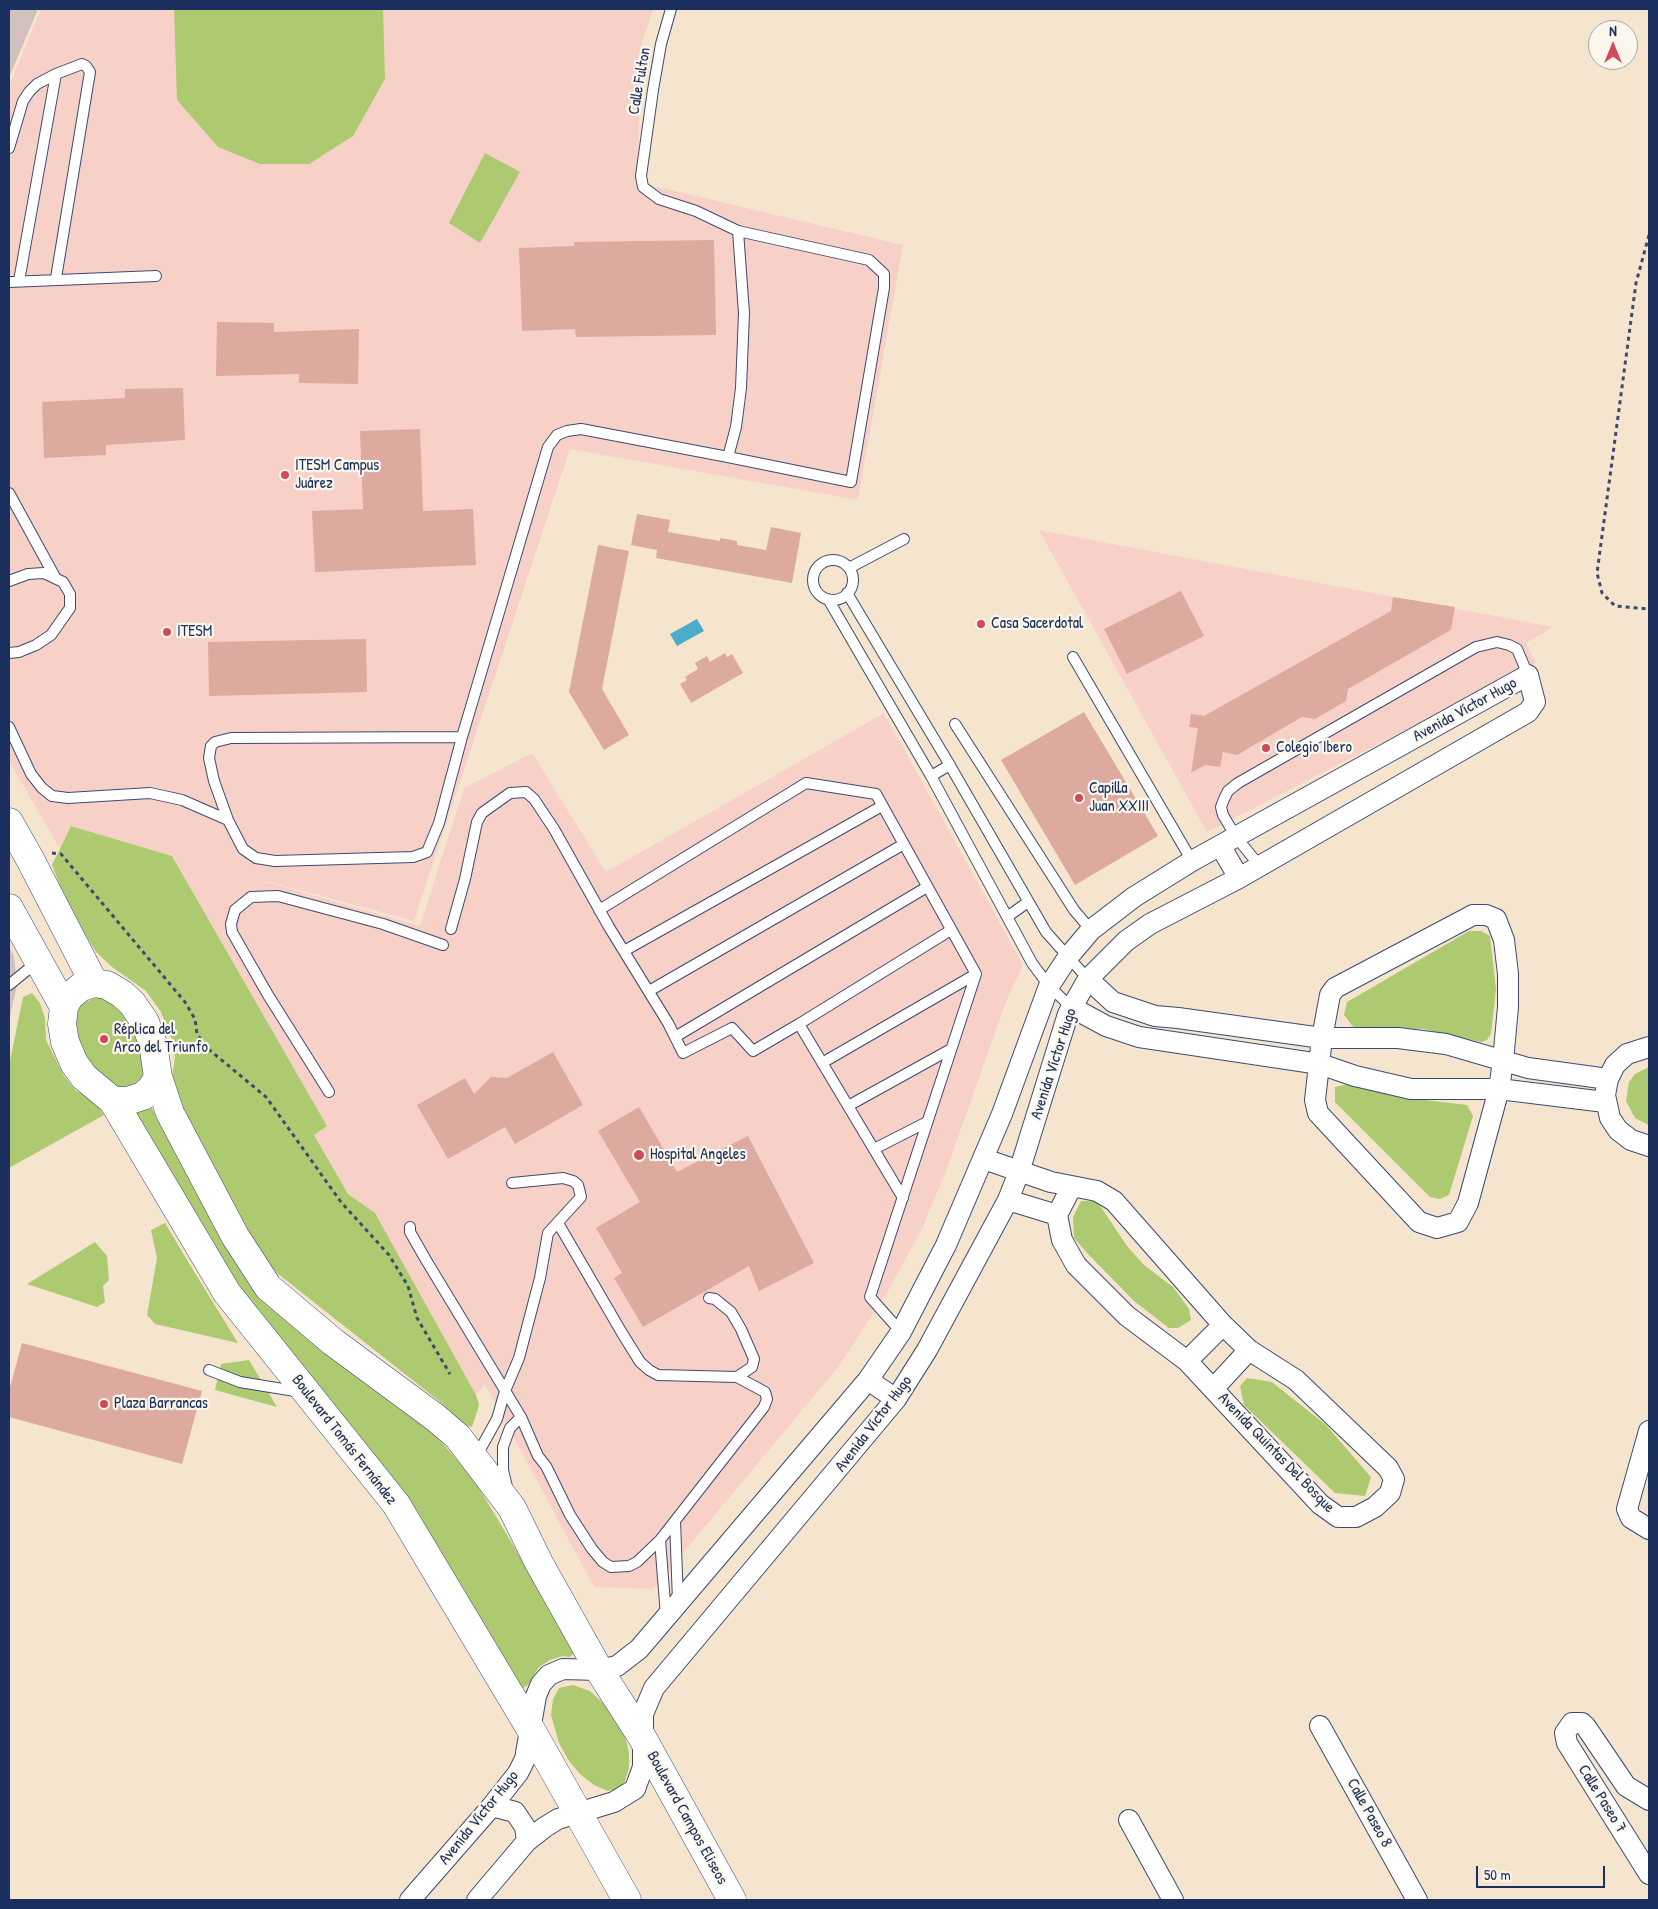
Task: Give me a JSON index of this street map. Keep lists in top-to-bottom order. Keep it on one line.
{"streets":{"main road":["Boulevard Tomás Fernández","Boulevard Campos Eliseos"],"street":["Avenida Víctor Hugo","Avenida Quintas Del Bosque","Calle Paseo 7","Calle Paseo 8"],"lane":["Calle Fulton"]},"crossings":[["Avenida Víctor Hugo","Boulevard Tomás Fernández"],["Avenida Víctor Hugo","Avenida Quintas Del Bosque"],["Avenida Víctor Hugo","Boulevard Campos Eliseos"],["Boulevard Tomás Fernández","Boulevard Campos Eliseos"]],"places":["ITESM Campus Juárez","Casa Sacerdotal","ITESM","Colegio Ibero","Capilla Juan XXIII","Réplica del Arco del Triunfo","Hospital Angeles","Plaza Barrancas"],"scale_bar":"50 m","north":"top"}
